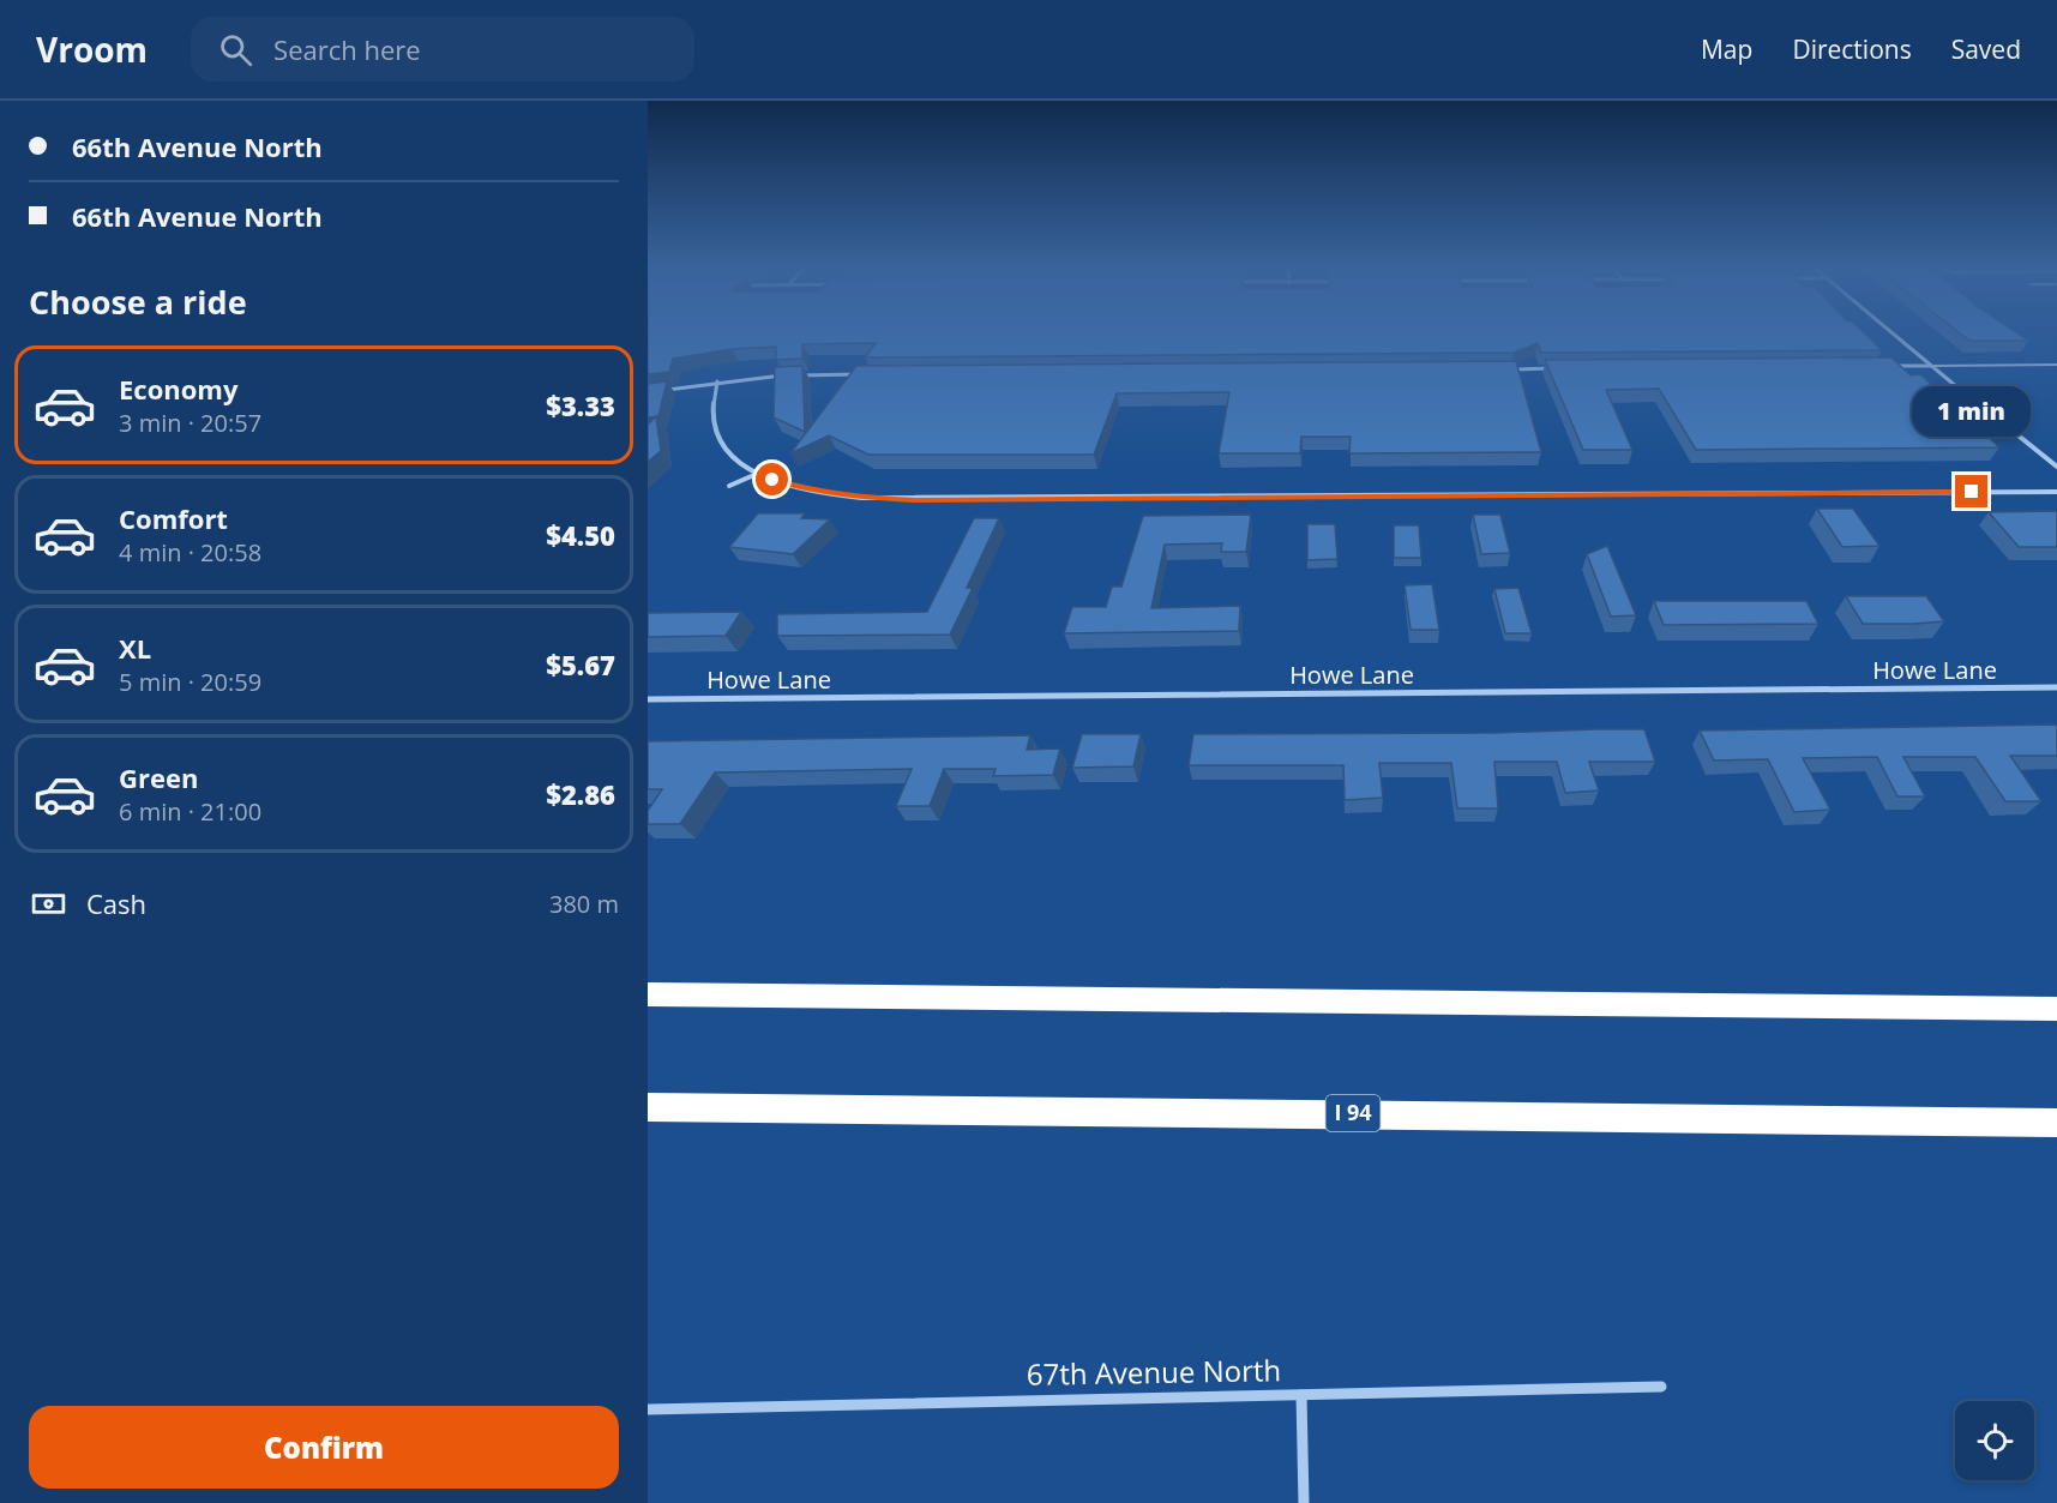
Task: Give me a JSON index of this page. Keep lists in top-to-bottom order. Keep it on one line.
{"streets":{"highway":["I 94"],"street":["Howe Lane","67th Avenue North"]},"page":{"header":"Vroom","search":"Search here","nav":["Map","Directions","Saved"],"banner":["66th Avenue North","66th Avenue North"],"heading":"Choose a ride","list":[{"name":"Economy","note":"3 min · 20:57","value":"$3.33"},{"name":"Comfort","note":"4 min · 20:58","value":"$4.50"},{"name":"XL","note":"5 min · 20:59","value":"$5.67"},{"name":"Green","note":"6 min · 21:00","value":"$2.86"}],"bubble":"1 min","pay":["Cash","380 m"],"buttons":"Confirm"}}
